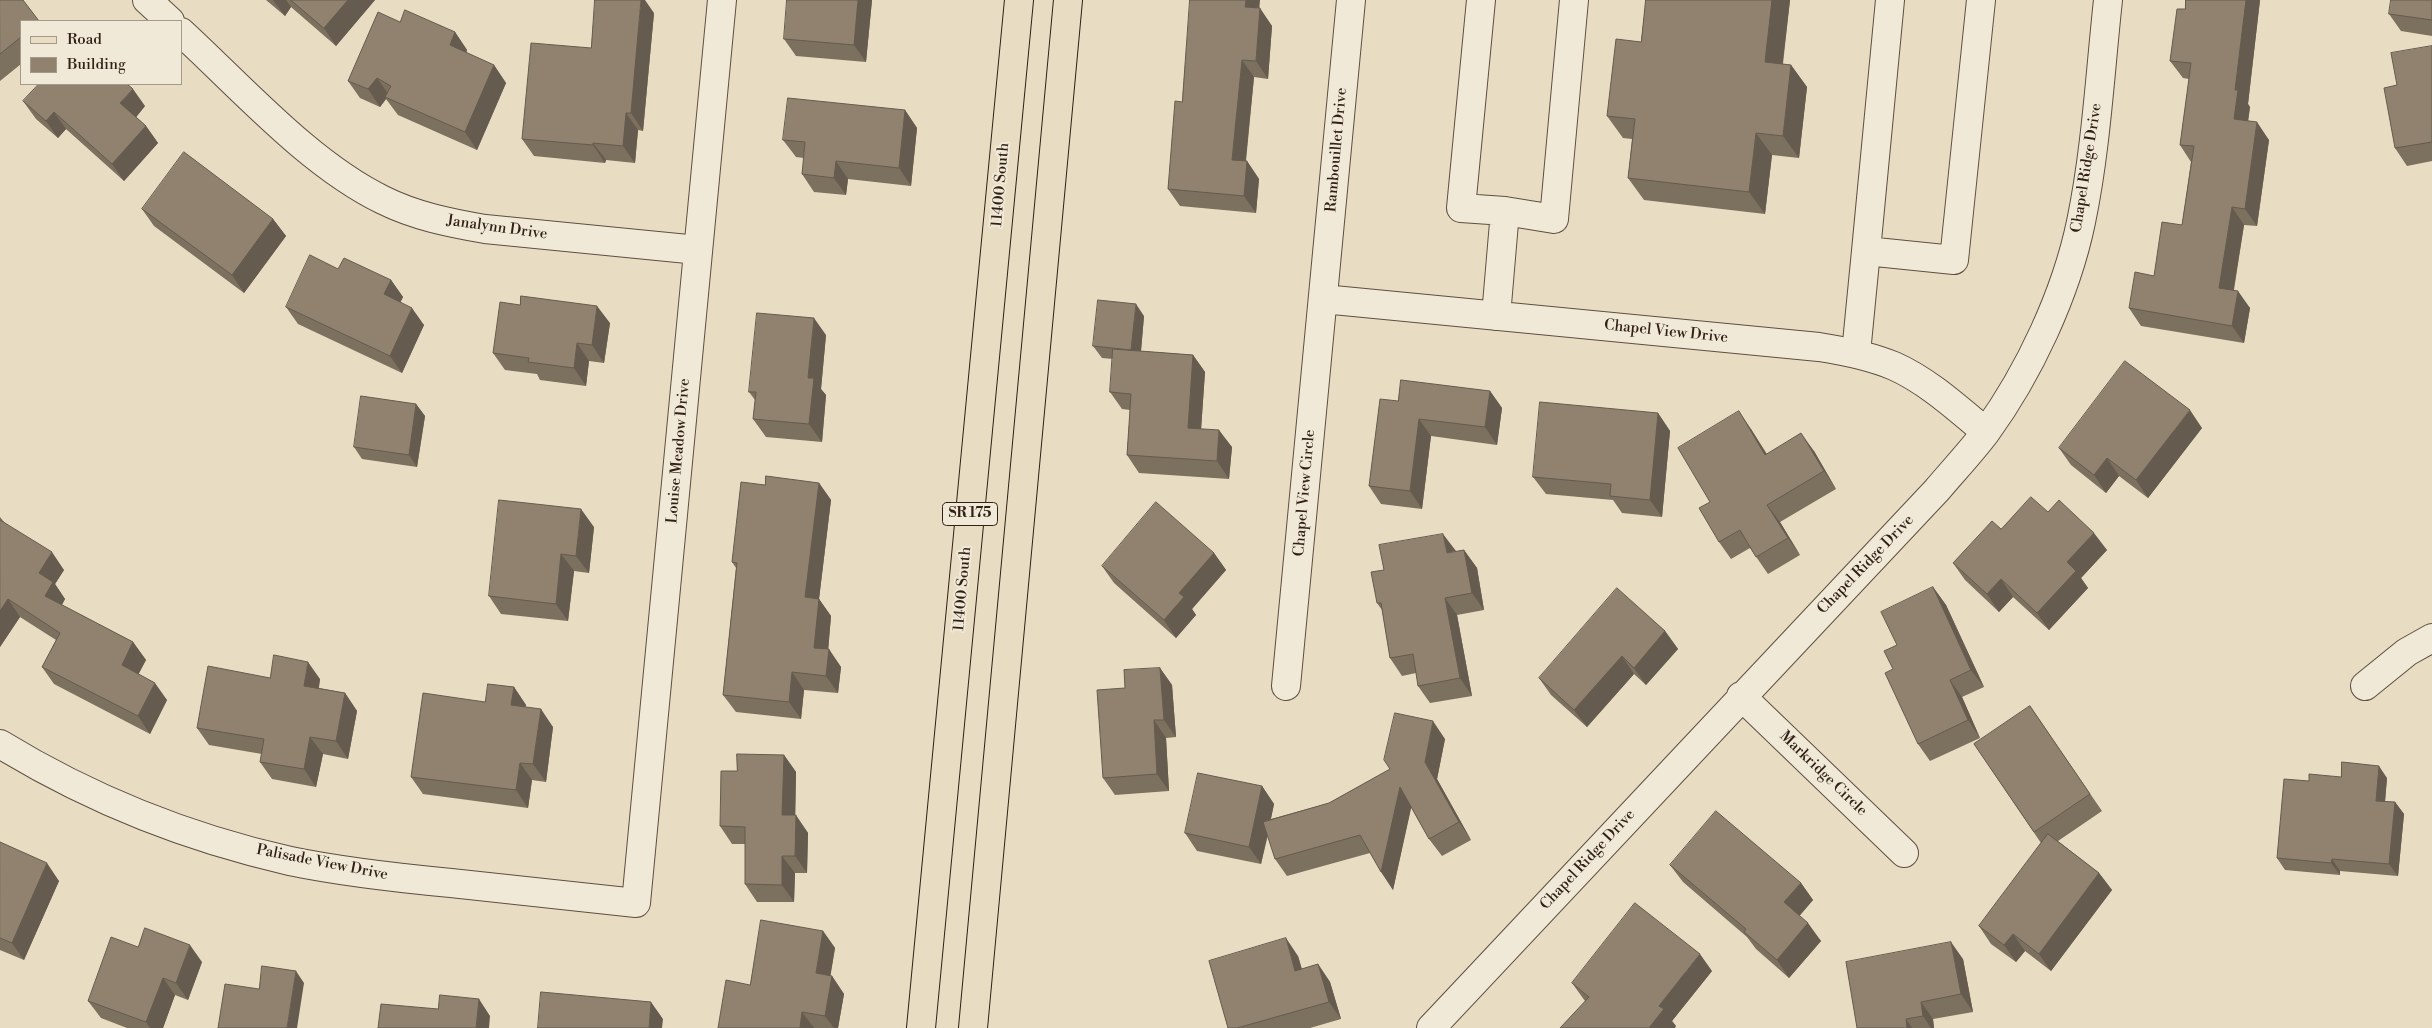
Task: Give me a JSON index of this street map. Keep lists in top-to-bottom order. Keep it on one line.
{"streets":{"main road":["11400 South","SR 175"],"street":["Rambouillet Drive","Chapel Ridge Drive","Janalynn Drive","Chapel View Drive","Louise Meadow Drive","Chapel View Circle","Markridge Circle","Palisade View Drive"]},"crossings":[["Rambouillet Drive","Chapel View Drive"],["Rambouillet Drive","Chapel View Circle"],["Chapel Ridge Drive","Chapel View Drive"],["Chapel Ridge Drive","Markridge Circle"],["Janalynn Drive","Louise Meadow Drive"],["Chapel View Drive","Chapel View Circle"],["Louise Meadow Drive","Palisade View Drive"]],"legend":["Road","Building"]}
